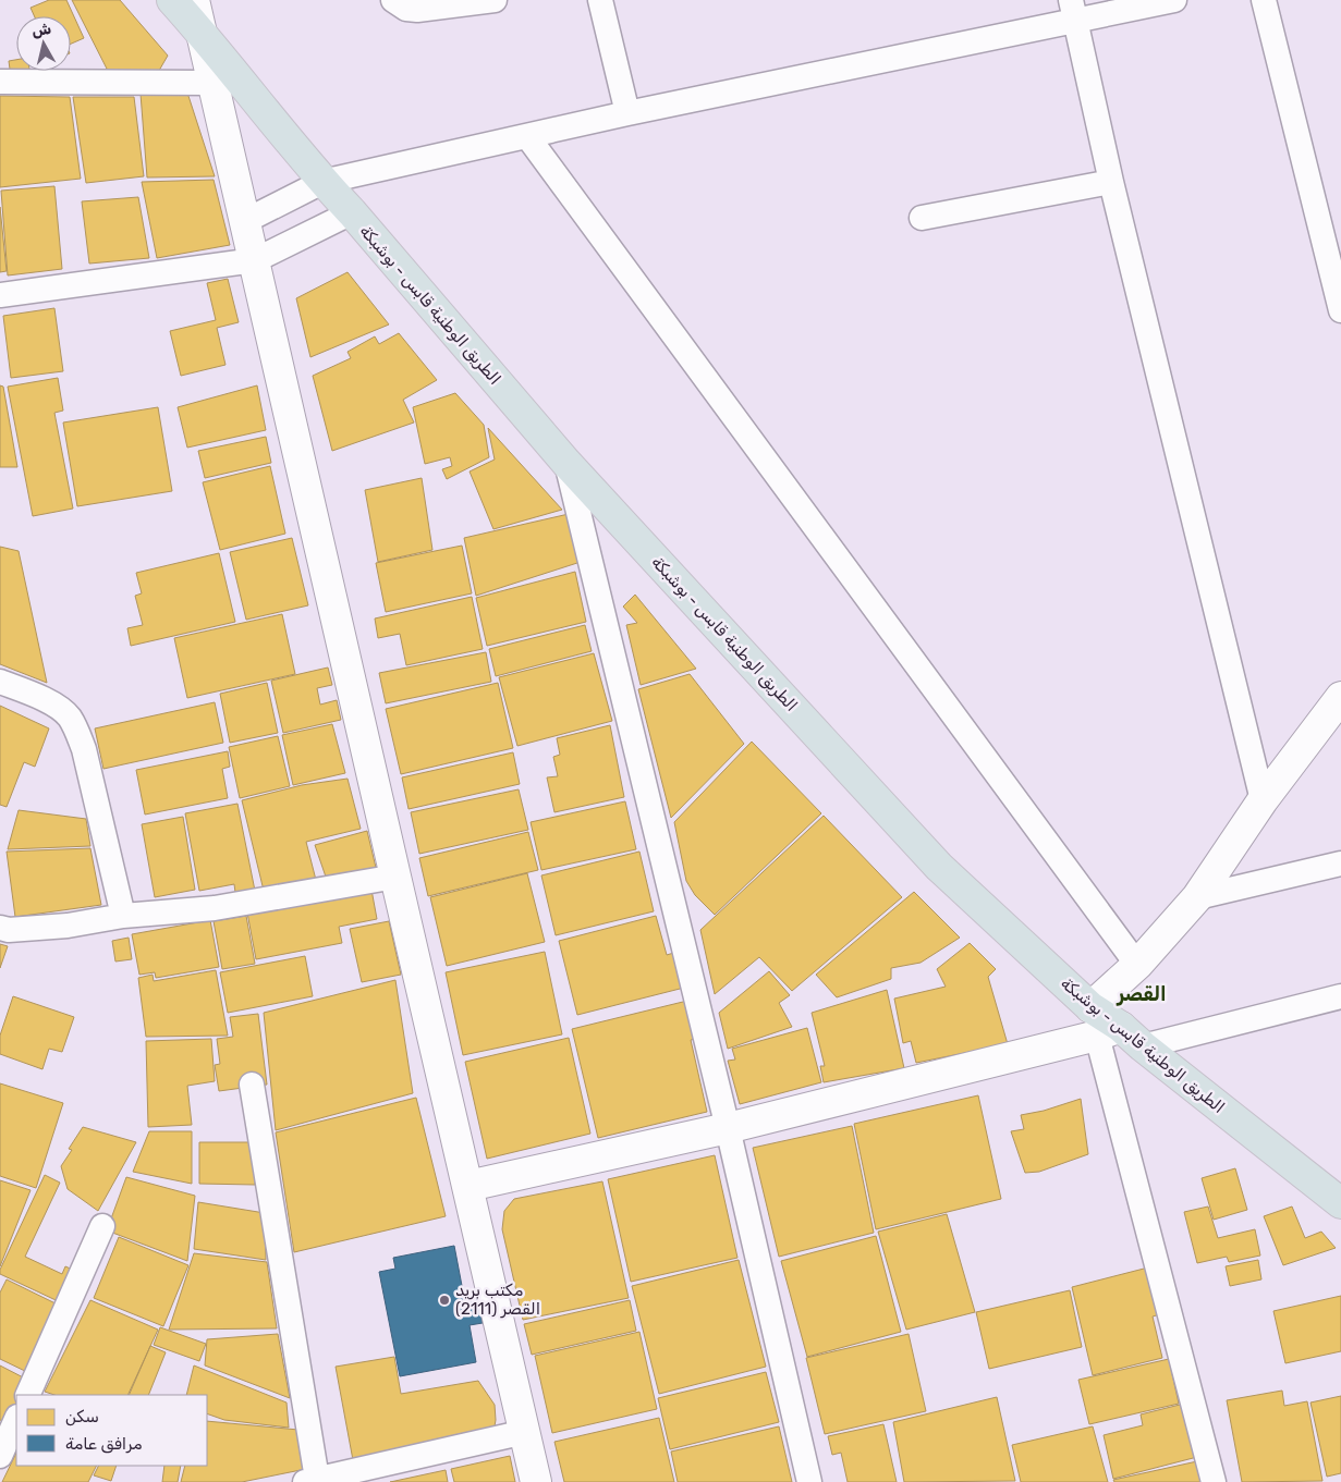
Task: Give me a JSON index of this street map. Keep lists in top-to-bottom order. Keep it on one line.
{"streets":{"main road":["الطريق الوطنية قابس - بوشبكة"]},"districts":["القصر"],"places":["مكتب بريد القصر (2111)"],"legend":["سكن","مرافق عامة"],"north":"top"}
